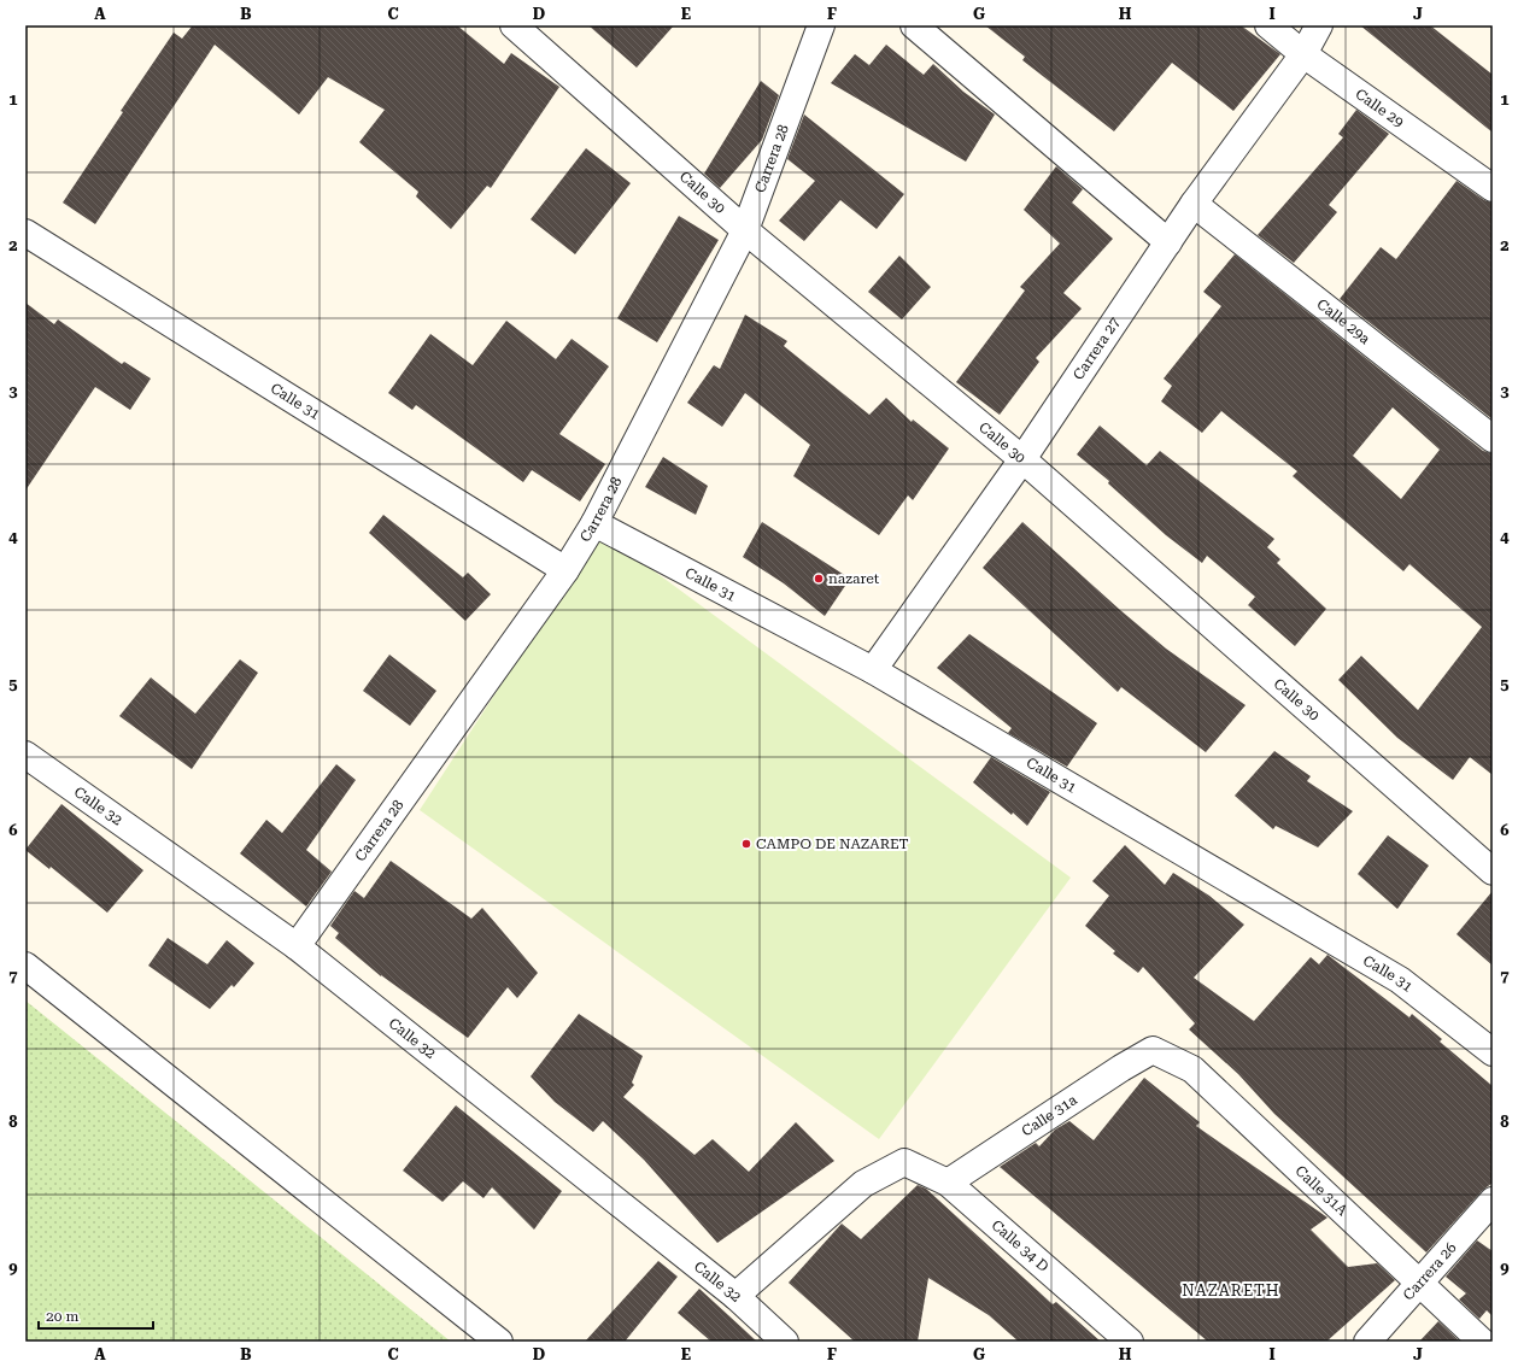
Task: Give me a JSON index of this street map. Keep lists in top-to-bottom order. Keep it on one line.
{"streets":{"street":["Calle 29","Carrera 28","Calle 30","Calle 29a","Carrera 27","Calle 31","Calle 32","Calle 31a","Calle 31A","Calle 34 D","Carrera 26"]},"crossings":[["Calle 29","Carrera 27"],["Carrera 28","Calle 30"],["Carrera 28","Calle 31"],["Carrera 28","Calle 32"],["Calle 30","Carrera 27"],["Calle 29a","Carrera 27"],["Carrera 27","Calle 31"],["Calle 32","Calle 34 D"],["Calle 31a","Calle 31A"],["Calle 31a","Calle 34 D"],["Calle 31A","Carrera 26"]],"districts":["NAZARETH"],"places":["nazaret","CAMPO DE NAZARET"],"scale_bar":"20 m","grid":{"columns":["A","B","C","D","E","F","G","H","I","J"],"rows":["1","2","3","4","5","6","7","8","9"]}}
